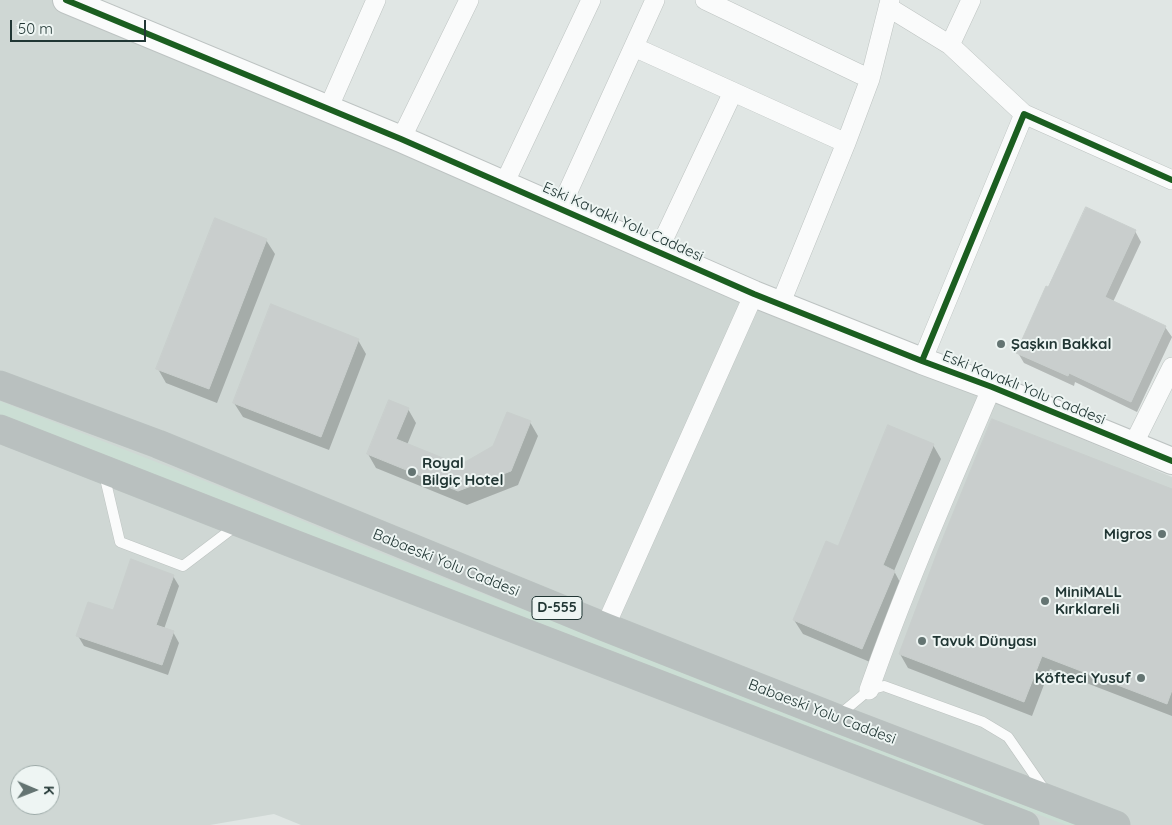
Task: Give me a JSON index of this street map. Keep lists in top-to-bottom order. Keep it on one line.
{"streets":{"highway":["Babaeski Yolu Caddesi","D-555"],"street":["Eski Kavaklı Yolu Caddesi"]},"places":["Şaşkın Bakkal","Royal Bilgiç Hotel","Migros","MiniMALL Kırklareli","Tavuk Dünyası","Köfteci Yusuf"],"scale_bar":"50 m","north":"right"}
